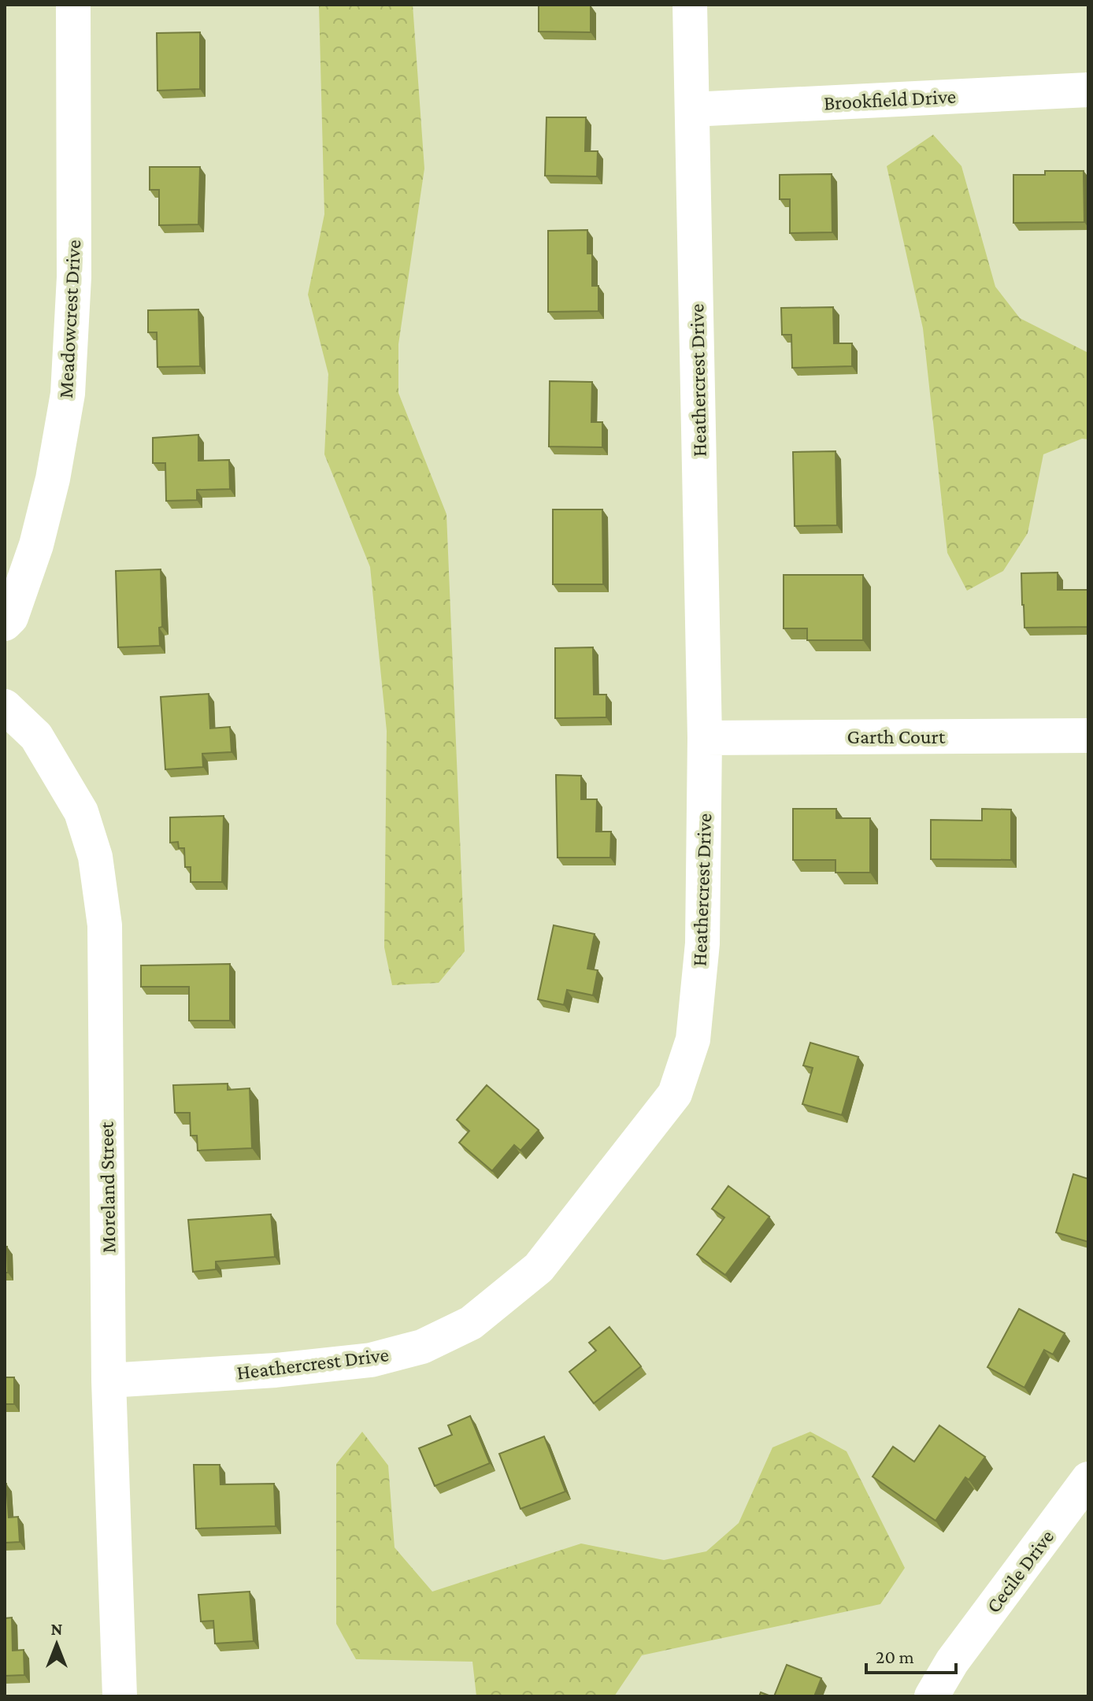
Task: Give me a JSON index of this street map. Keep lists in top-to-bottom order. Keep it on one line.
{"streets":{"street":["Brookfield Drive","Meadowcrest Drive","Heathercrest Drive","Garth Court","Moreland Street","Cecile Drive"]},"crossings":[["Brookfield Drive","Heathercrest Drive"],["Heathercrest Drive","Garth Court"],["Heathercrest Drive","Moreland Street"]],"scale_bar":"20 m","north":"top"}
